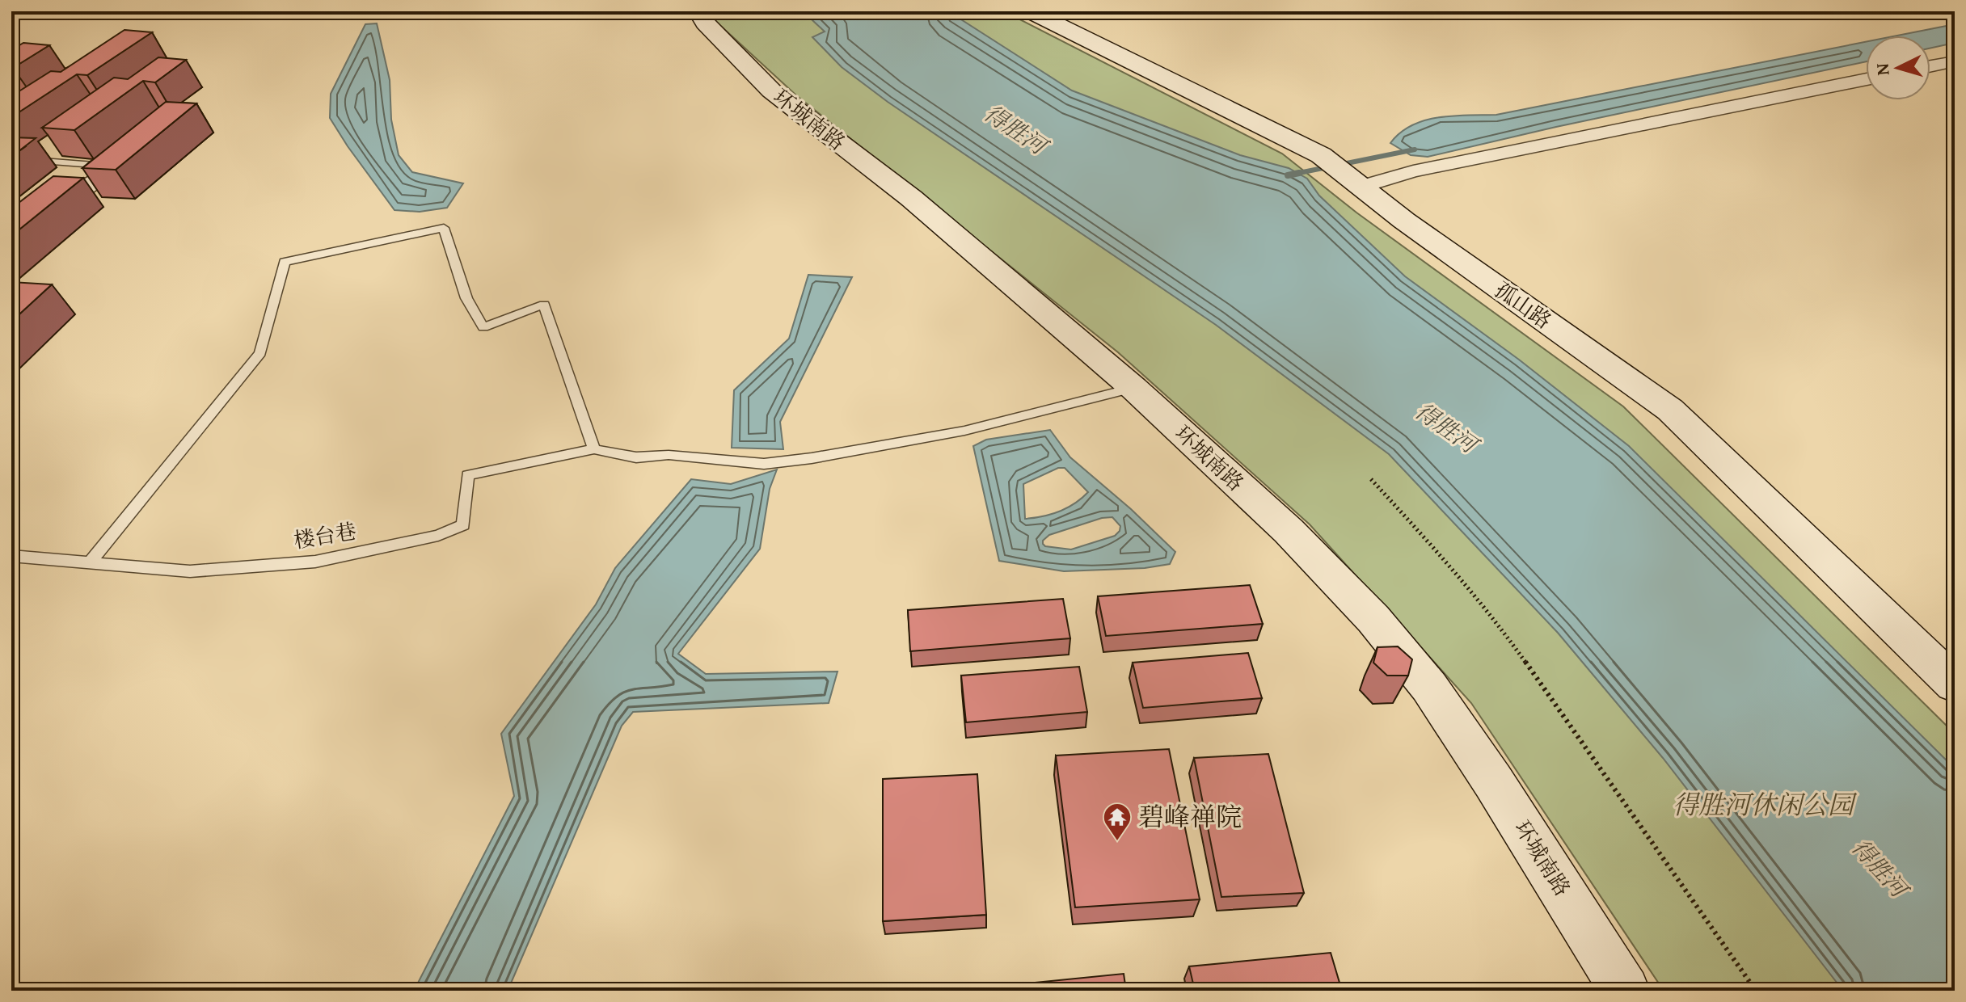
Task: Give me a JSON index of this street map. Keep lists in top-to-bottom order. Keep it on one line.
{"streets":{"main road":["环城南路","孤山路"],"lane":["楼台巷"]},"water":["得胜河"],"parks":["得胜河休闲公园"],"places":{"temple":["碧峰禅院"]},"north":"left"}
